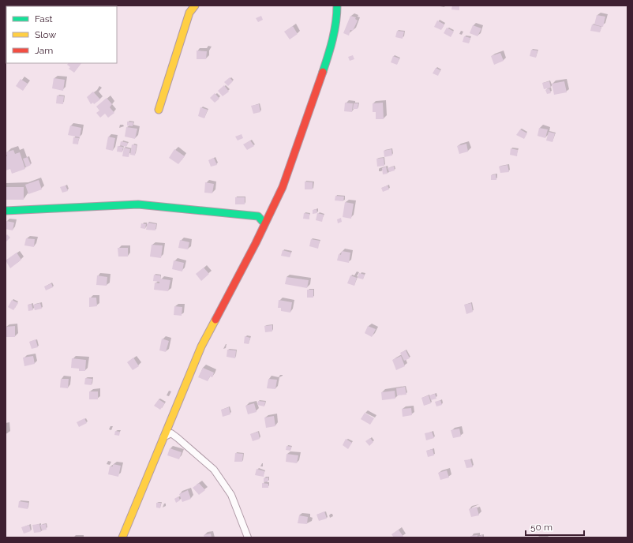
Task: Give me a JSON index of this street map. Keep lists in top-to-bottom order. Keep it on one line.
{"legend":["Fast","Slow","Jam"],"scale_bar":"50 m"}
